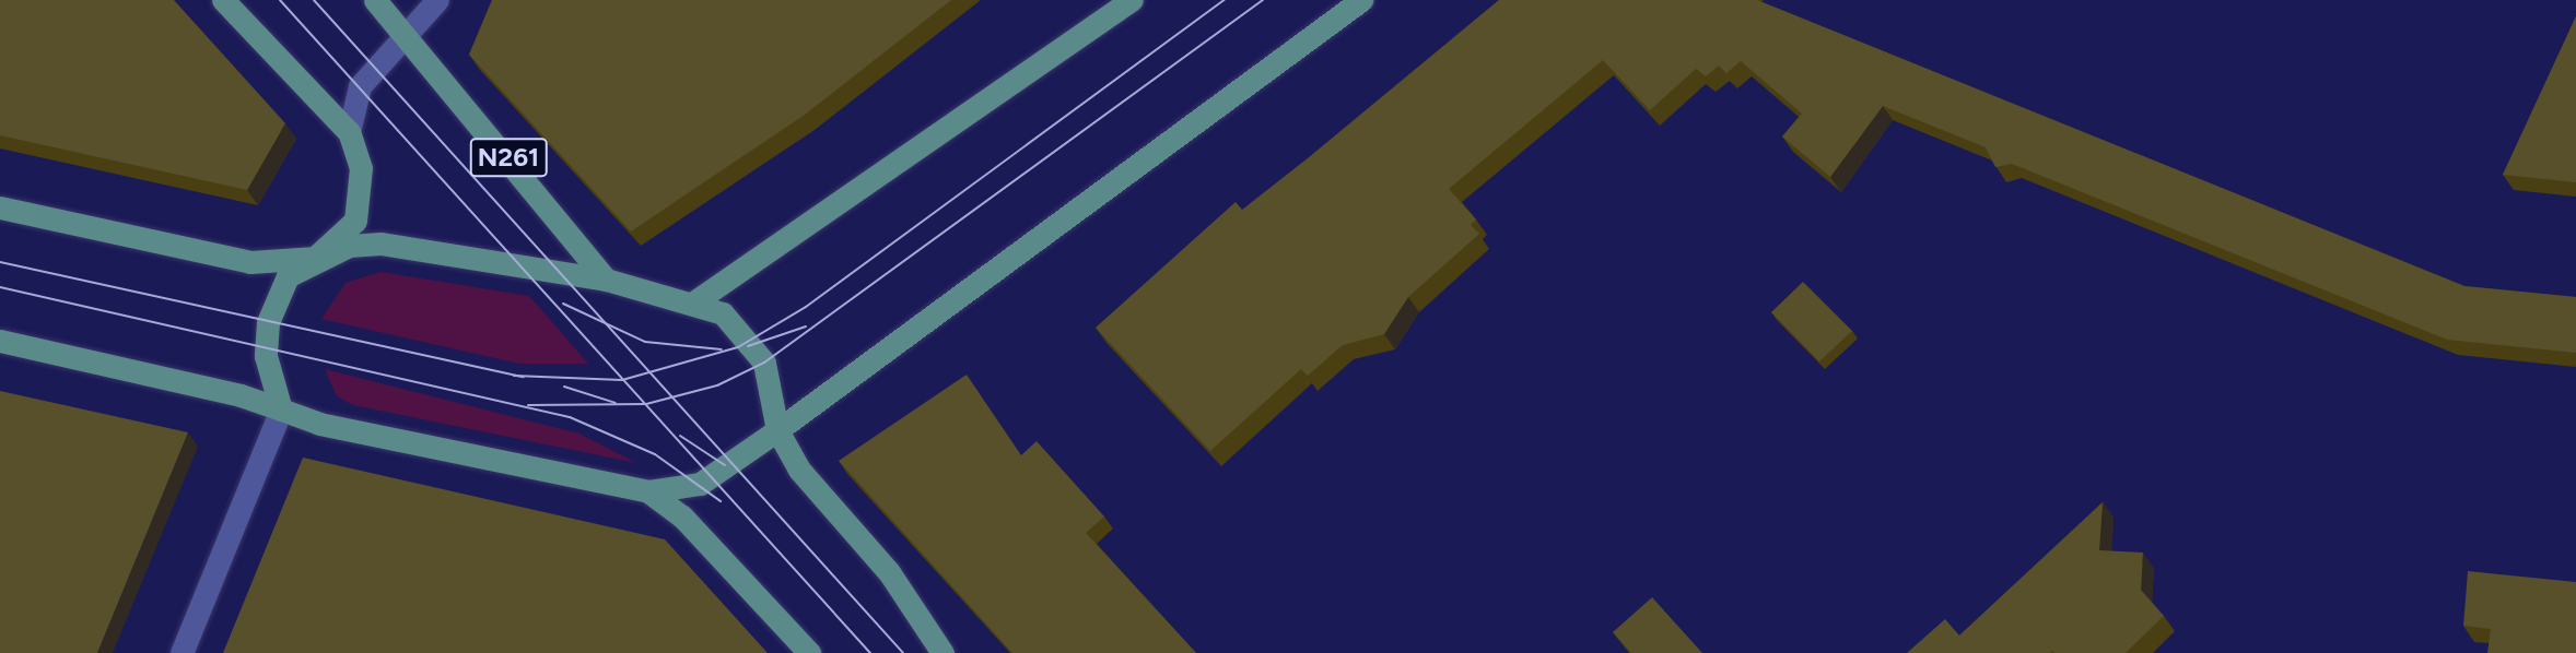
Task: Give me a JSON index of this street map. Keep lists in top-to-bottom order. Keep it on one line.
{"streets":{"main road":["N261"]}}
